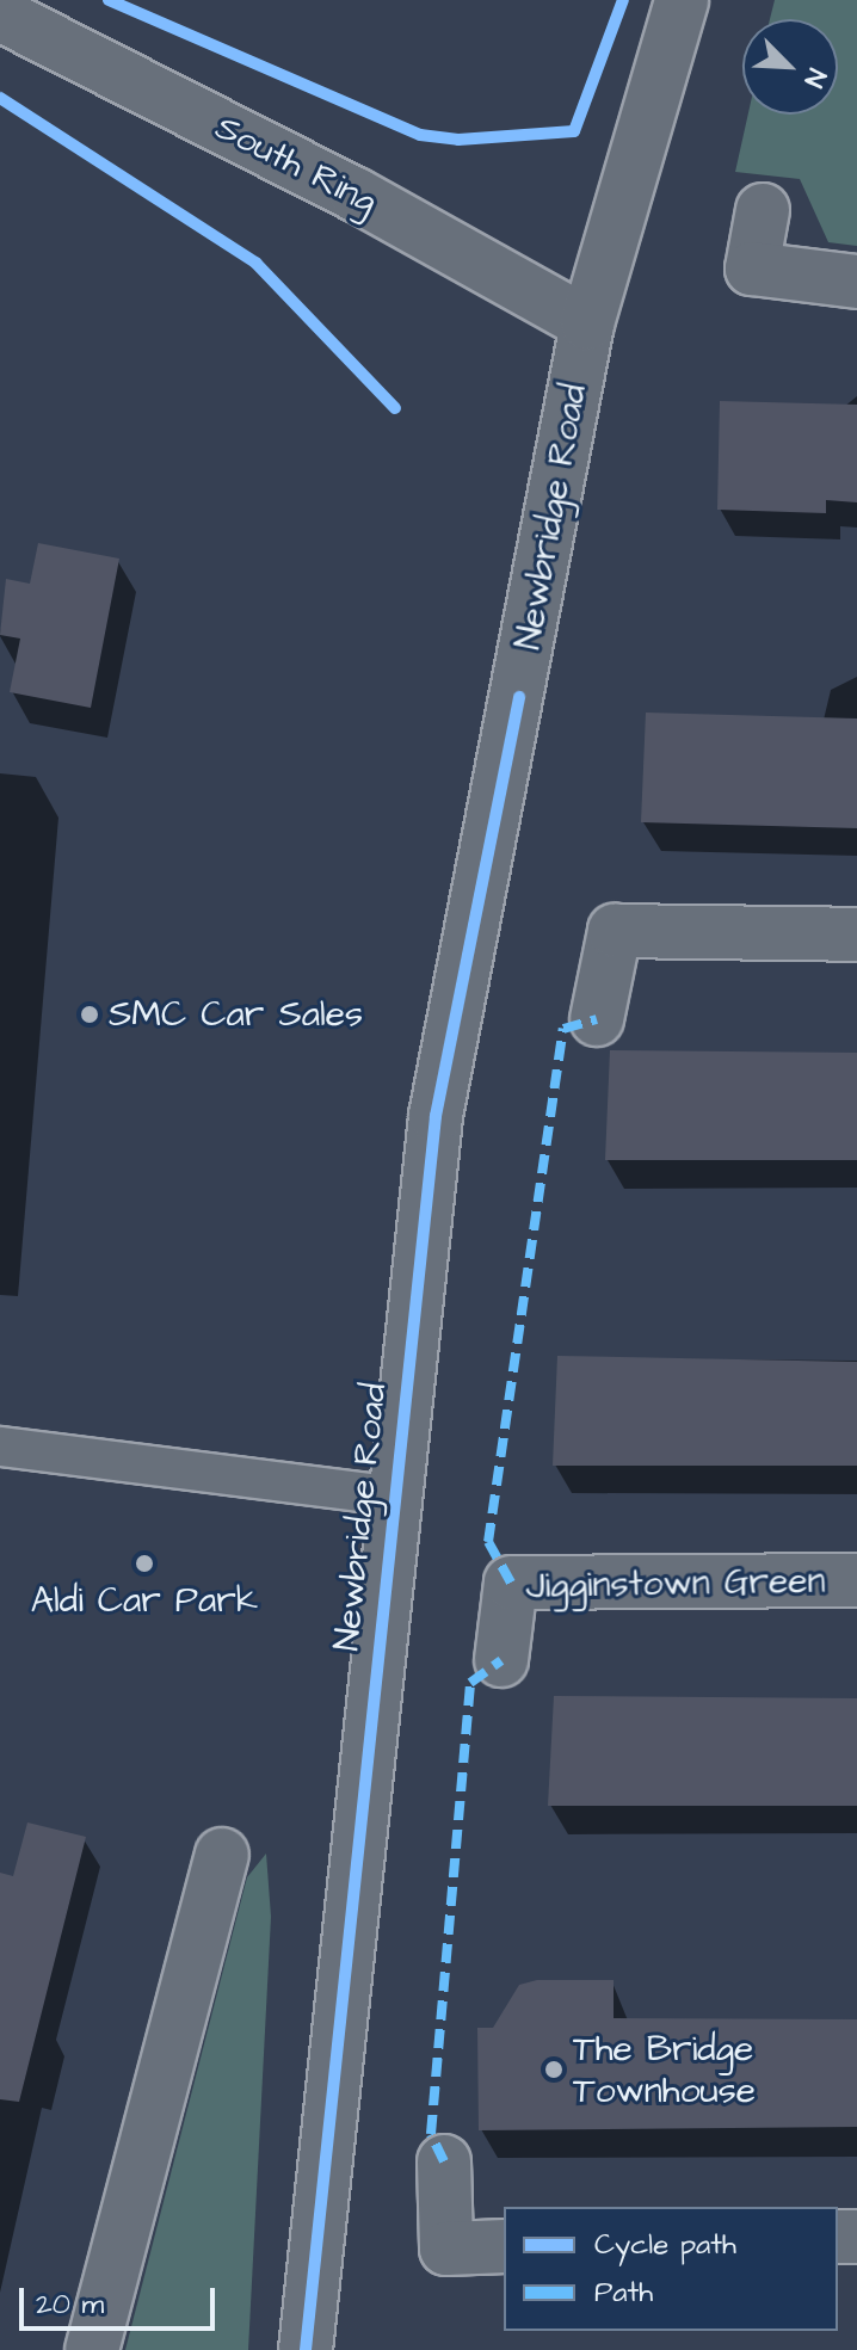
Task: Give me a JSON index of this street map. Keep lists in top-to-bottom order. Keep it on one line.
{"streets":{"main road":["South Ring","Newbridge Road","Jigginstown Green"]},"crossings":[["South Ring","Newbridge Road"]],"places":["SMC Car Sales","Aldi Car Park","The Bridge Townhouse"],"legend":["Cycle path","Path"],"scale_bar":"20 m","north":"bottom right"}
